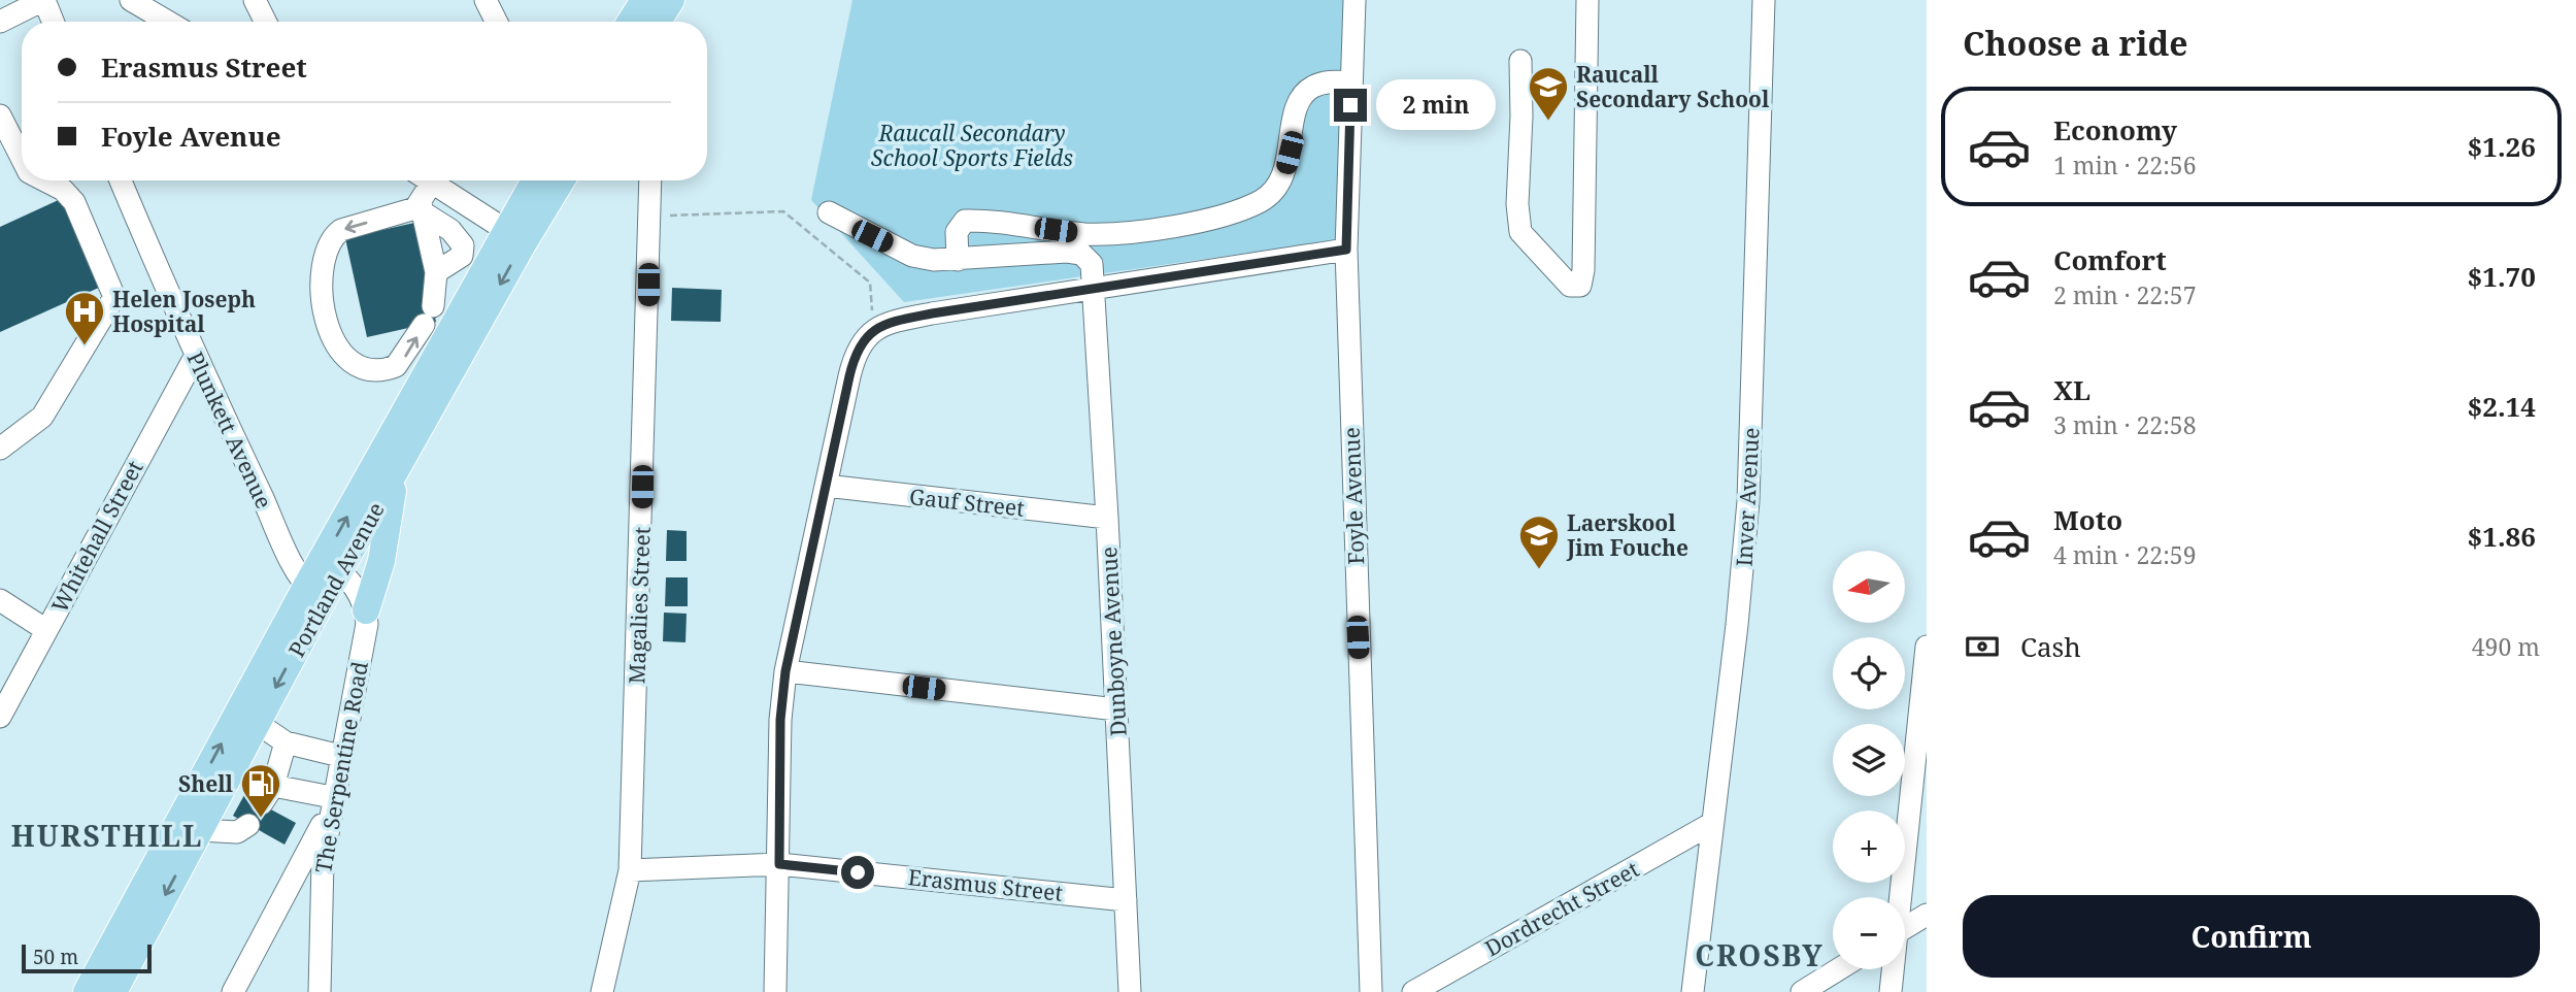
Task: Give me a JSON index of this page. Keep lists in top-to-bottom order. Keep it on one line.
{"streets":{"main road":["Portland Avenue"],"street":["Plunkett Avenue","Foyle Avenue","Inver Avenue","Gauf Street","Whitehall Street","Magalies Street","Dunboyne Avenue","The Serpentine Road","Erasmus Street","Dordrecht Street"]},"crossings":[["Plunkett Avenue","Whitehall Street"],["Plunkett Avenue","Portland Avenue"],["Inver Avenue","Dordrecht Street"],["Gauf Street","Dunboyne Avenue"],["Magalies Street","Erasmus Street"],["Dunboyne Avenue","Erasmus Street"]],"districts":["HURSTHILL","CROSBY"],"parks":["Raucall Secondary School Sports Fields"],"places":{"school or university":["Raucall Secondary School","Laerskool Jim Fouche"],"hospital":["Helen Joseph Hospital"],"fuel station":["Shell"]},"scale_bar":"50 m","north":"left","page":{"heading":"Choose a ride","banner":["Erasmus Street","Foyle Avenue"],"bubble":"2 min","list":[{"name":"Economy","note":"1 min · 22:56","value":"$1.26"},{"name":"Comfort","note":"2 min · 22:57","value":"$1.70"},{"name":"XL","note":"3 min · 22:58","value":"$2.14"},{"name":"Moto","note":"4 min · 22:59","value":"$1.86"}],"map_buttons":["+","−"],"pay":["Cash","490 m"],"buttons":"Confirm","scale":"50 m"}}
